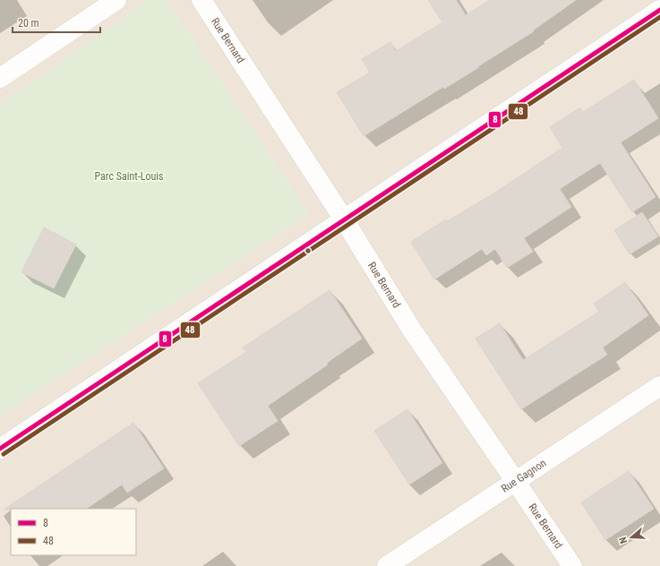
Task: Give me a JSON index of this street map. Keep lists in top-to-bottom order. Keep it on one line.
{"streets":{"street":["Rue Bernard","Rue Gagnon"]},"crossings":[["Rue Bernard","Rue Gagnon"]],"parks":["Parc Saint-Louis"],"lines":["transit line 8","transit line 48"],"legend":["8","48"],"scale_bar":"20 m","north":"left"}
